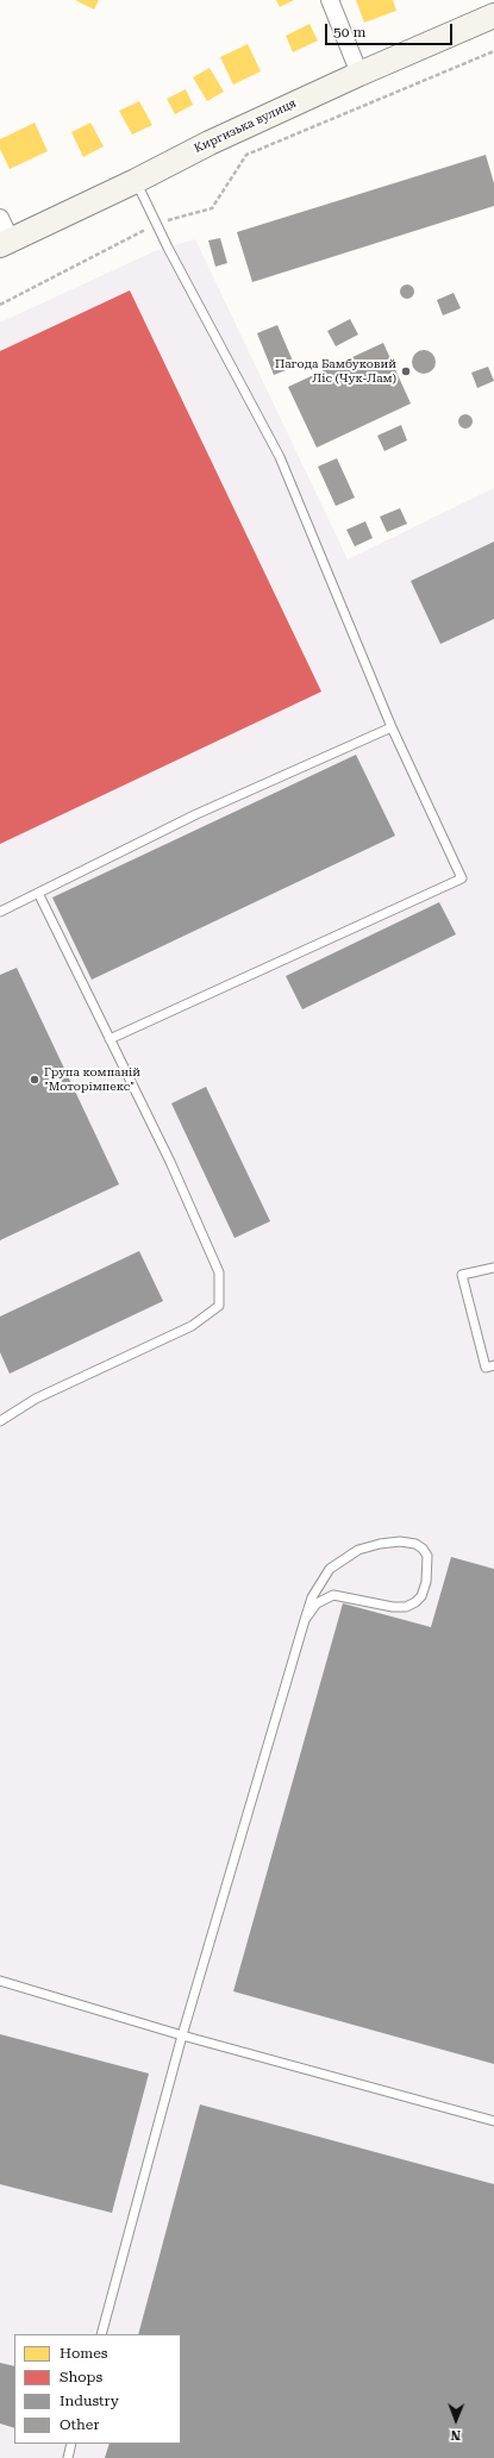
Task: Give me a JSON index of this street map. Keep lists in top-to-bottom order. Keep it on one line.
{"streets":{"street":["Киргизька вулиця"]},"places":["Пагода Бамбуковий Ліс (Чук-Лам)","Група компаній \"Моторімпекс\""],"legend":["Homes","Shops","Industry","Other"],"scale_bar":"50 m","north":"bottom"}
